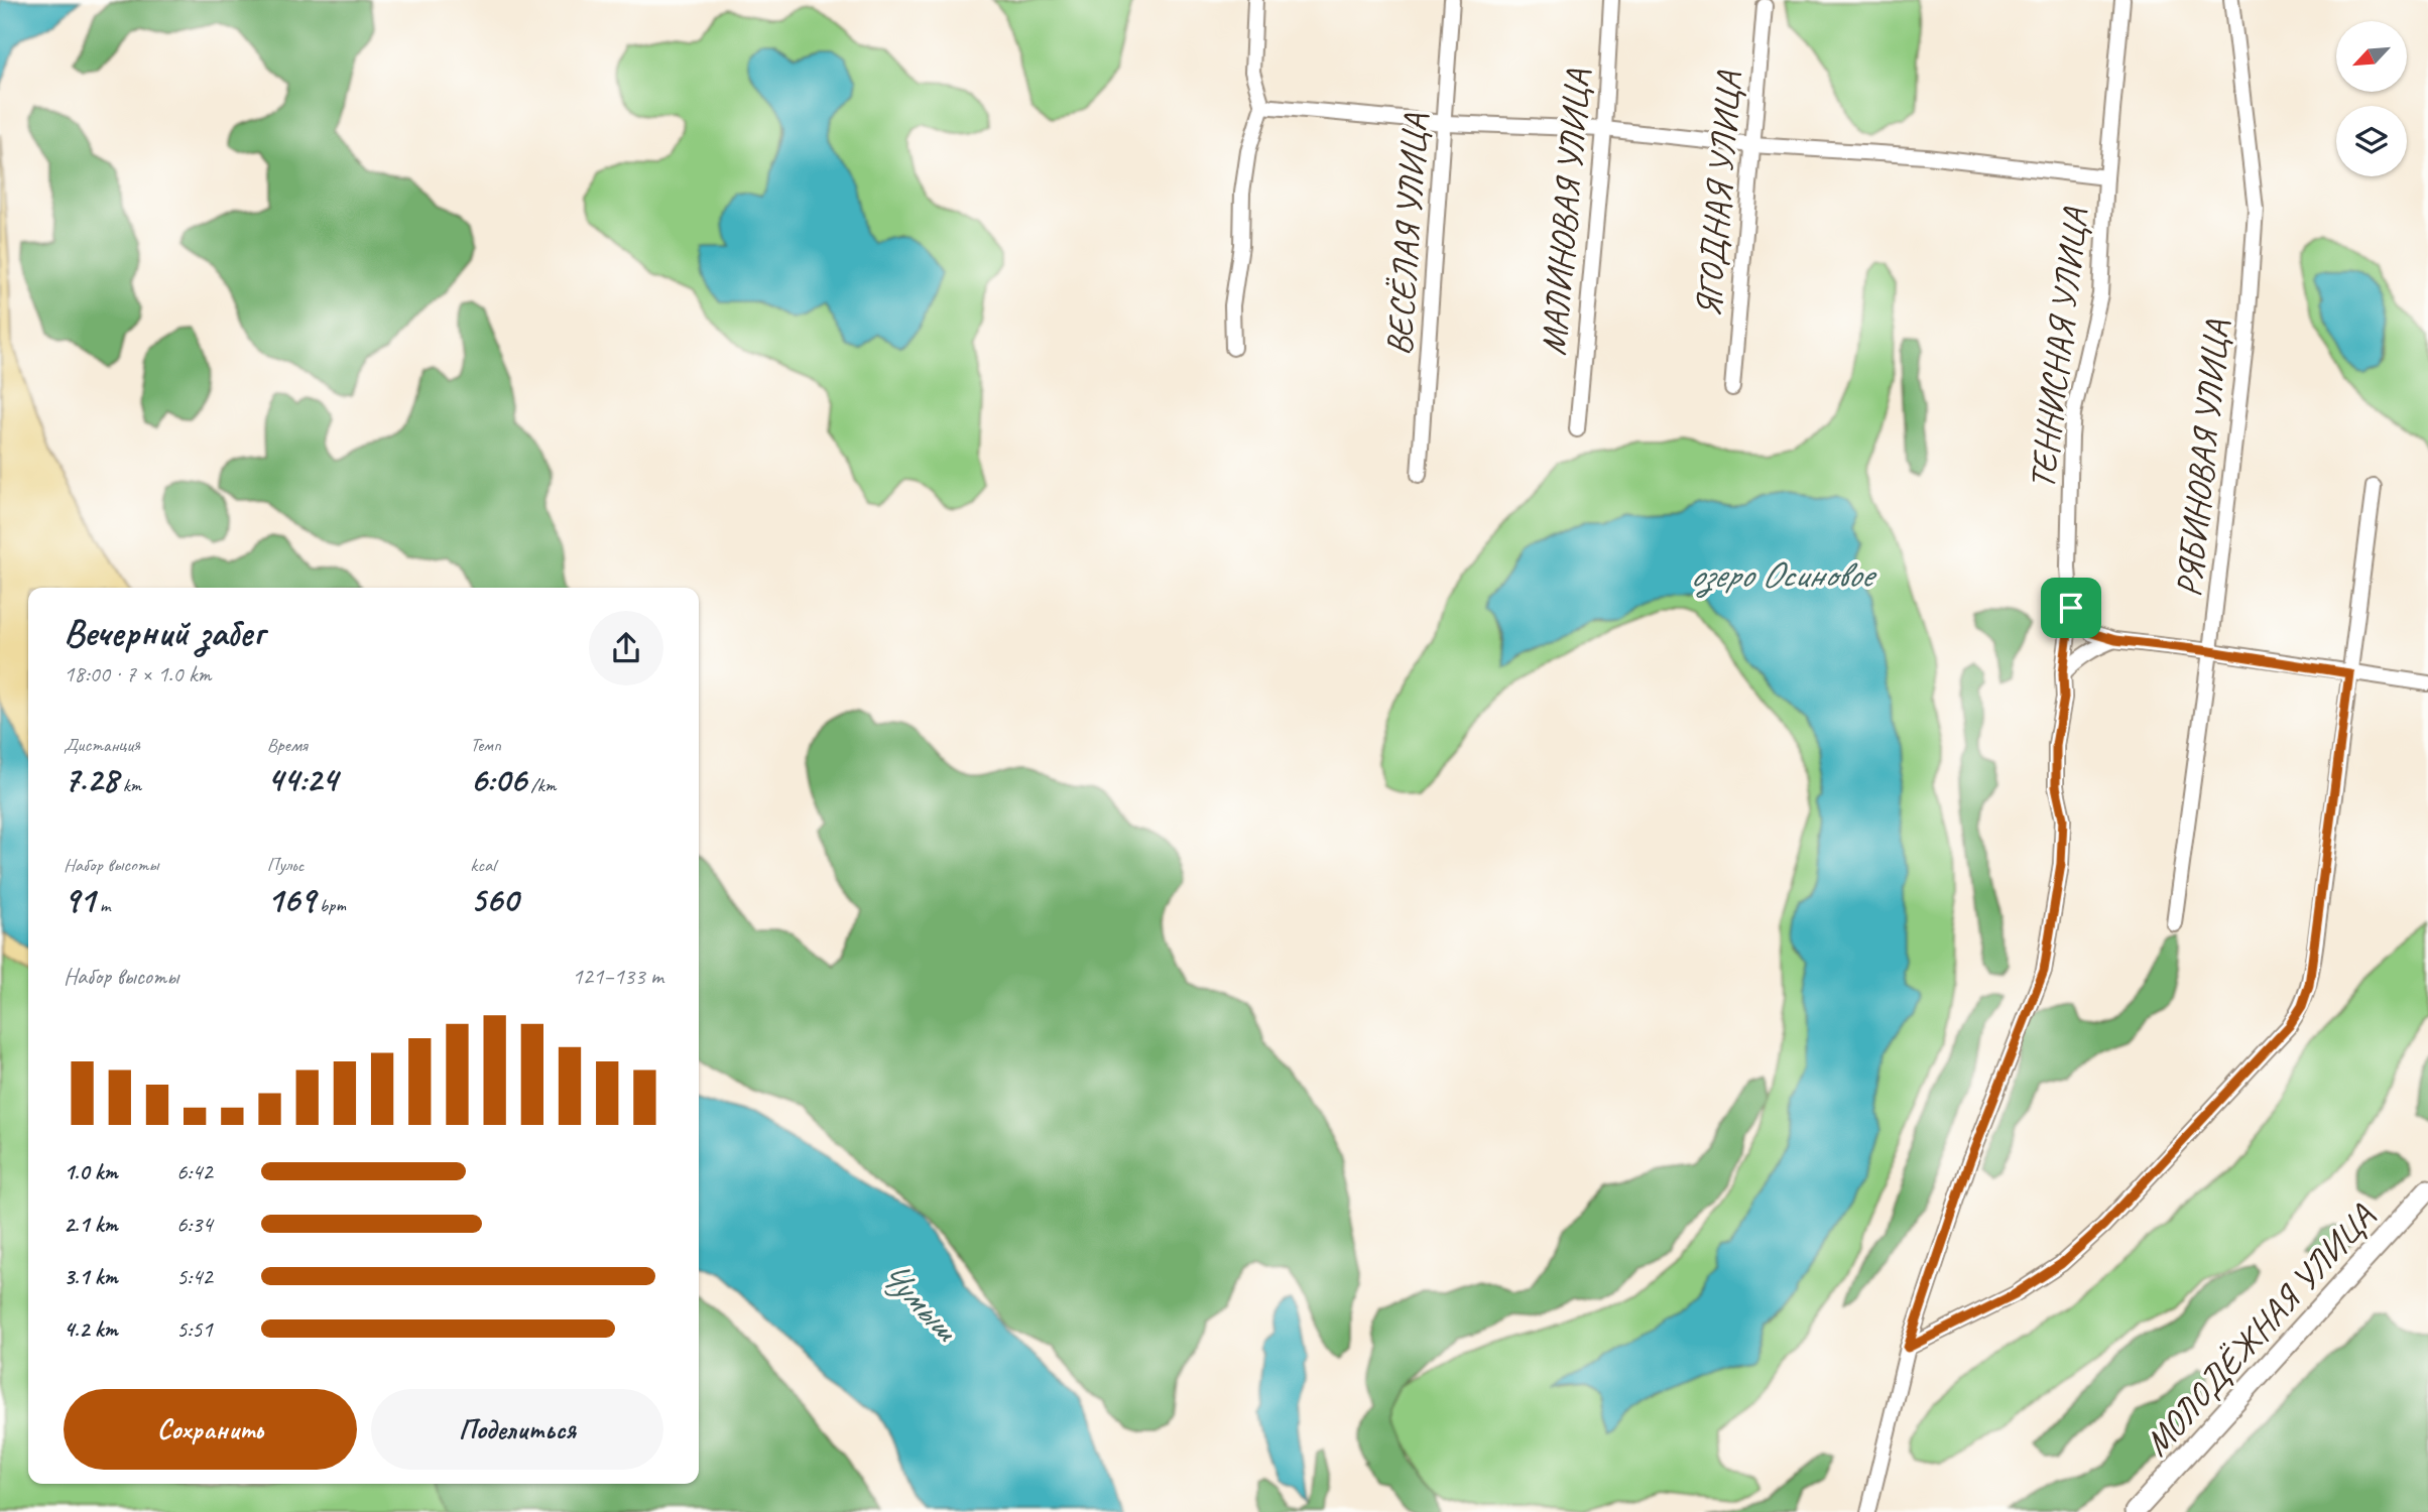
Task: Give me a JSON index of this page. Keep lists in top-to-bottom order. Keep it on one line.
{"streets":{"street":["ЯГОДНАЯ УЛИЦА","МАЛИНОВАЯ УЛИЦА","ВЕСЁЛАЯ УЛИЦА","ТЕННИСНАЯ УЛИЦА","РЯБИНОВАЯ УЛИЦА","МОЛОДЁЖНАЯ УЛИЦА"]},"water":["озеро Осиновое","Чумыш"],"north":"bottom left","page":{"heading":["Вечерний забег","18:00 · 7 × 1.0 km"],"stats":[["Дистанция","7.28 km"],["Время","44:24"],["Темп","6:06 /km"],["Набор высоты","91 m"],["Пульс","169 bpm"],["kcal","560"]],"chart":["Набор высоты","121–133 m"],"list":[{"name":"1.0 km","note":"6:42"},{"name":"2.1 km","note":"6:34"},{"name":"3.1 km","note":"5:42"},{"name":"4.2 km","note":"5:51"}],"buttons":["Сохранить","Поделиться"]}}
